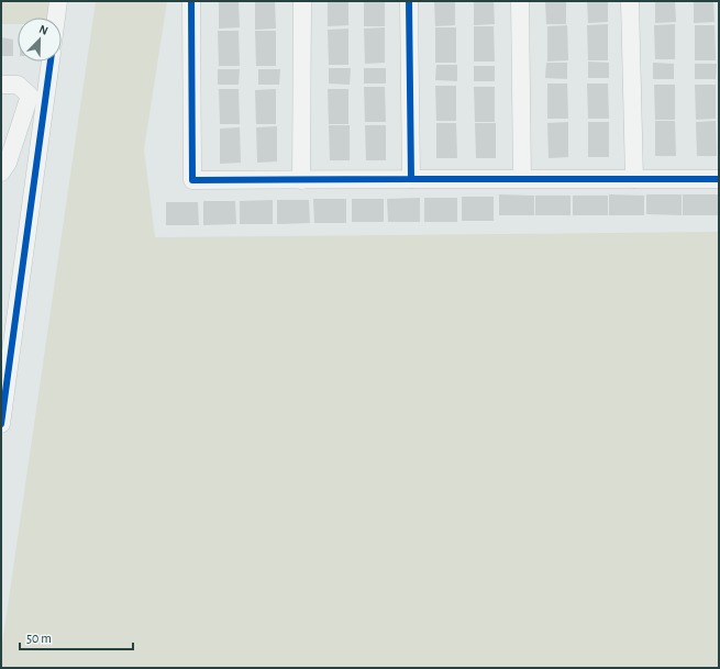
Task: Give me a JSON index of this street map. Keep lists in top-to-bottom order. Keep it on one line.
{"scale_bar":"50 m","north":"top right"}
